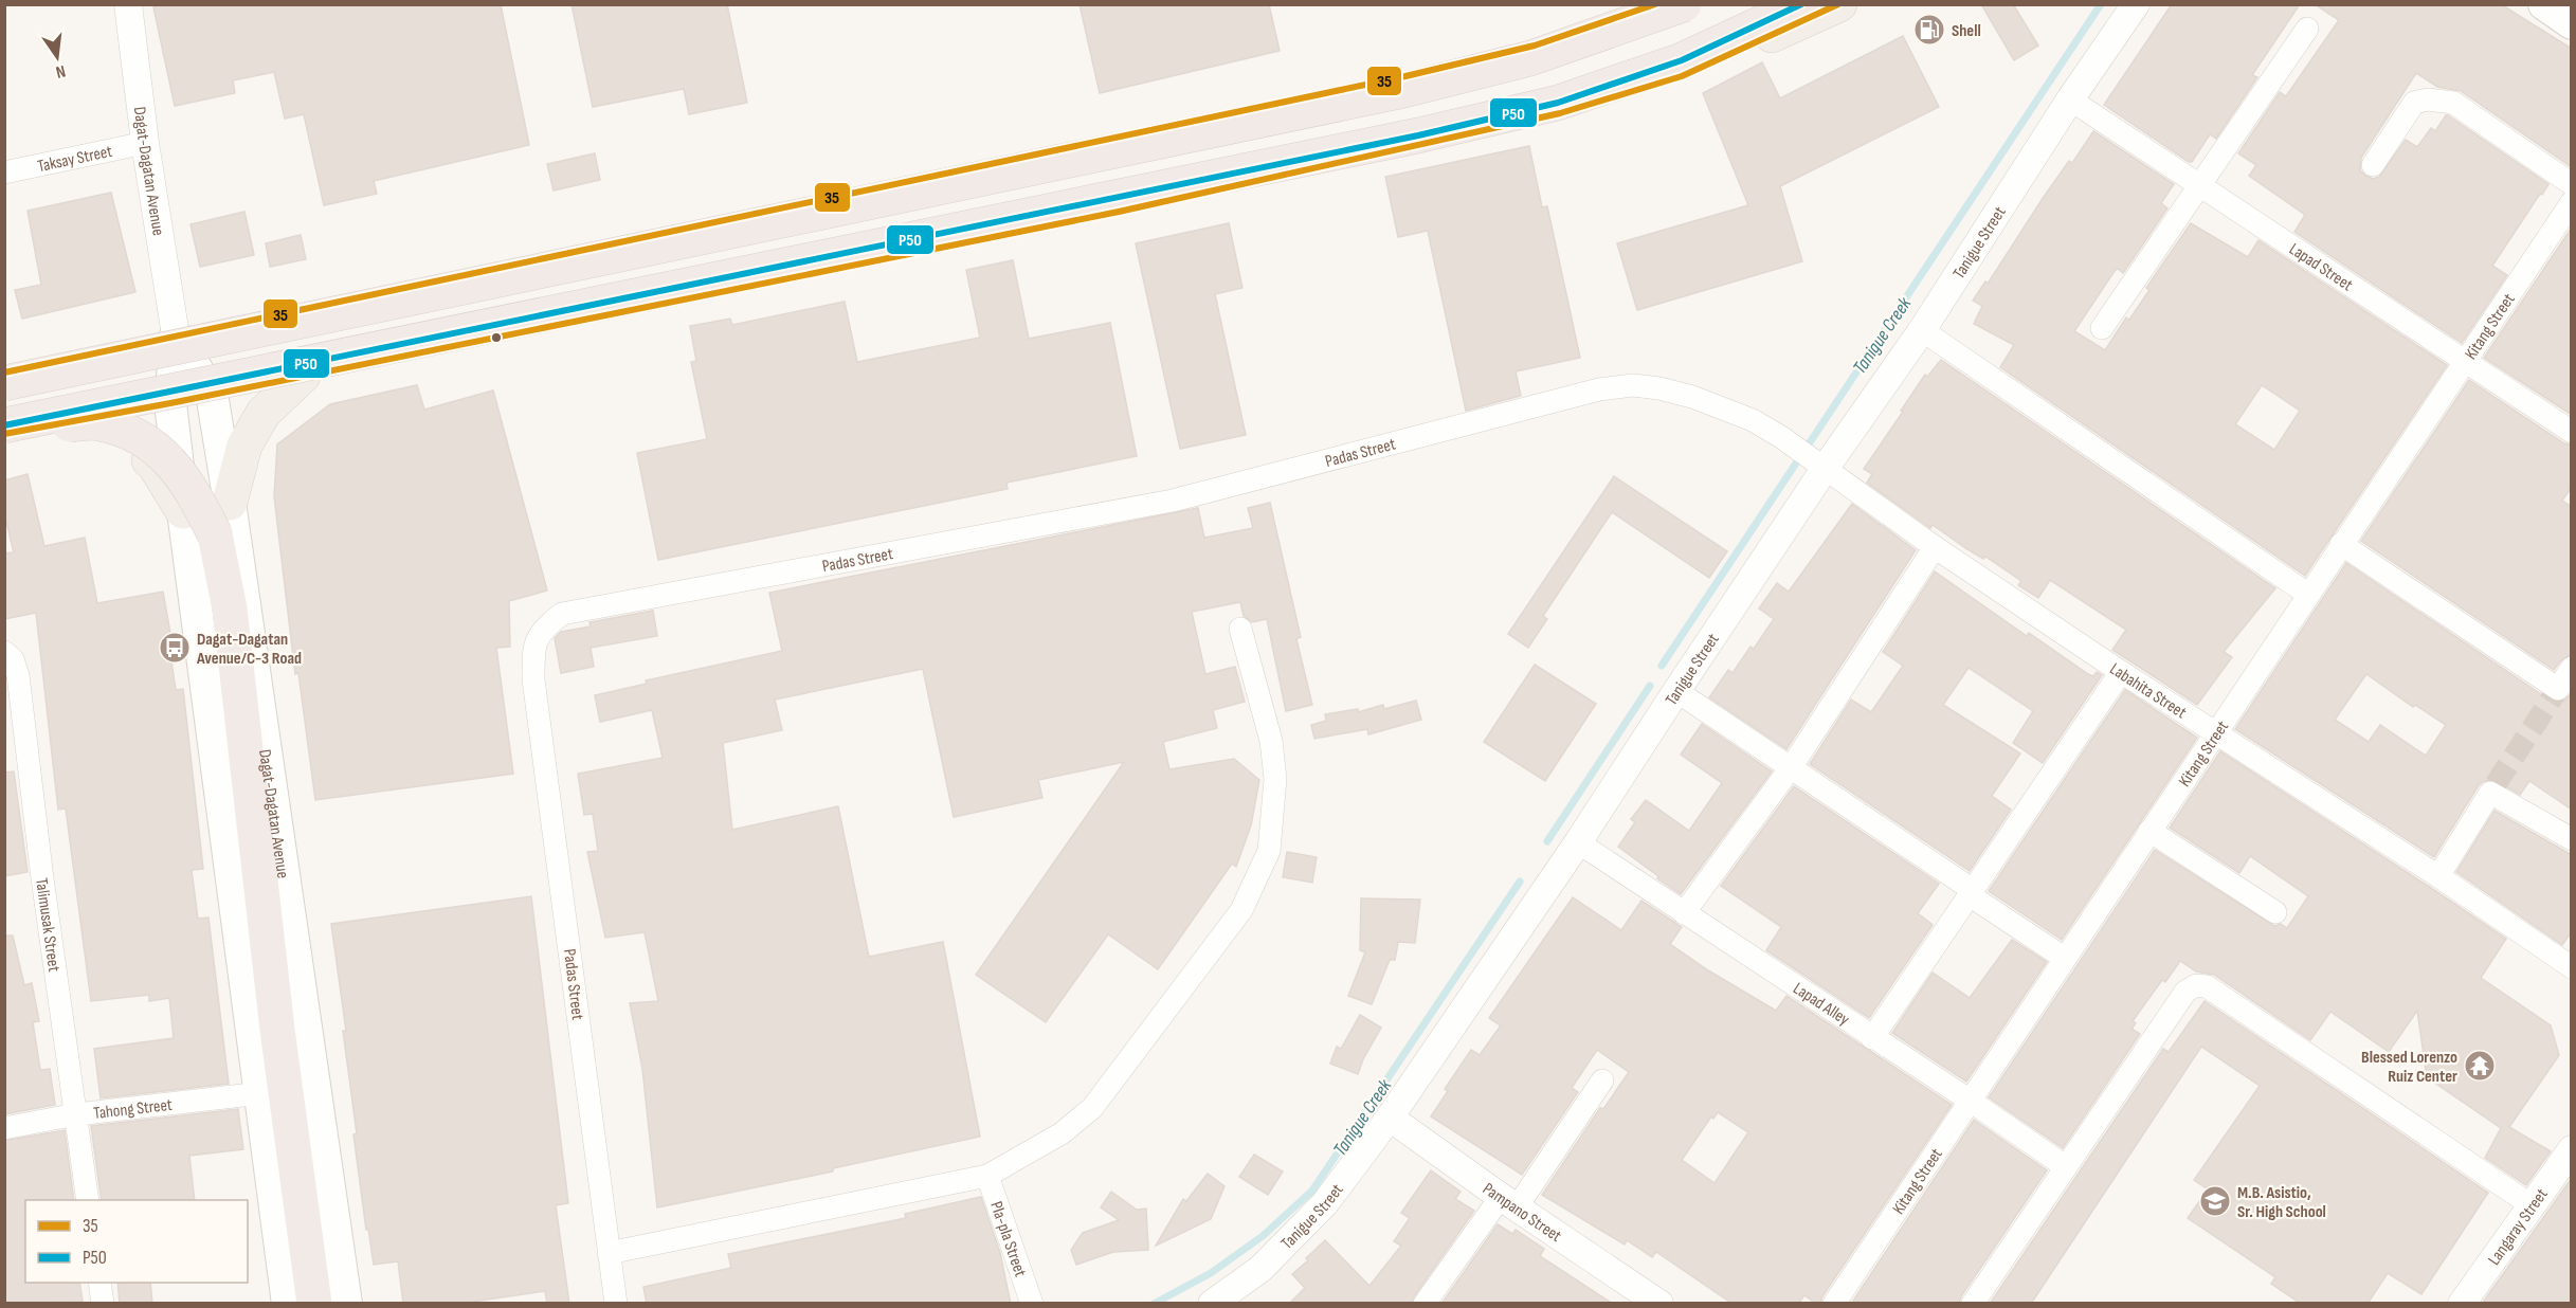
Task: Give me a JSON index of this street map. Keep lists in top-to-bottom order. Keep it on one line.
{"streets":{"main road":["Dagat-Dagatan Avenue"],"street":["Taksay Street","Tanigue Street","Lapad Street","Kitang Street","Padas Street","Labahita Street","Talimusak Street","Lapad Alley","Tahong Street","Pampano Street","Langaray Street","Pla-pla Street"]},"crossings":[["Taksay Street","Dagat-Dagatan Avenue"],["Dagat-Dagatan Avenue","Tahong Street"],["Tanigue Street","Lapad Street"],["Tanigue Street","Padas Street"],["Tanigue Street","Labahita Street"],["Tanigue Street","Lapad Alley"],["Tanigue Street","Pampano Street"],["Lapad Street","Kitang Street"],["Kitang Street","Labahita Street"],["Kitang Street","Lapad Alley"],["Padas Street","Labahita Street"],["Talimusak Street","Tahong Street"]],"water":["Tanigue Creek"],"places":{"fuel station":["Shell"],"bus stop":["Dagat-Dagatan Avenue/C-3 Road"],"temple":["Blessed Lorenzo Ruiz Center"],"school or university":["M.B. Asistio, Sr. High School"]},"lines":["transit line 35","transit line P50"],"legend":["35","P50"],"north":"bottom"}
